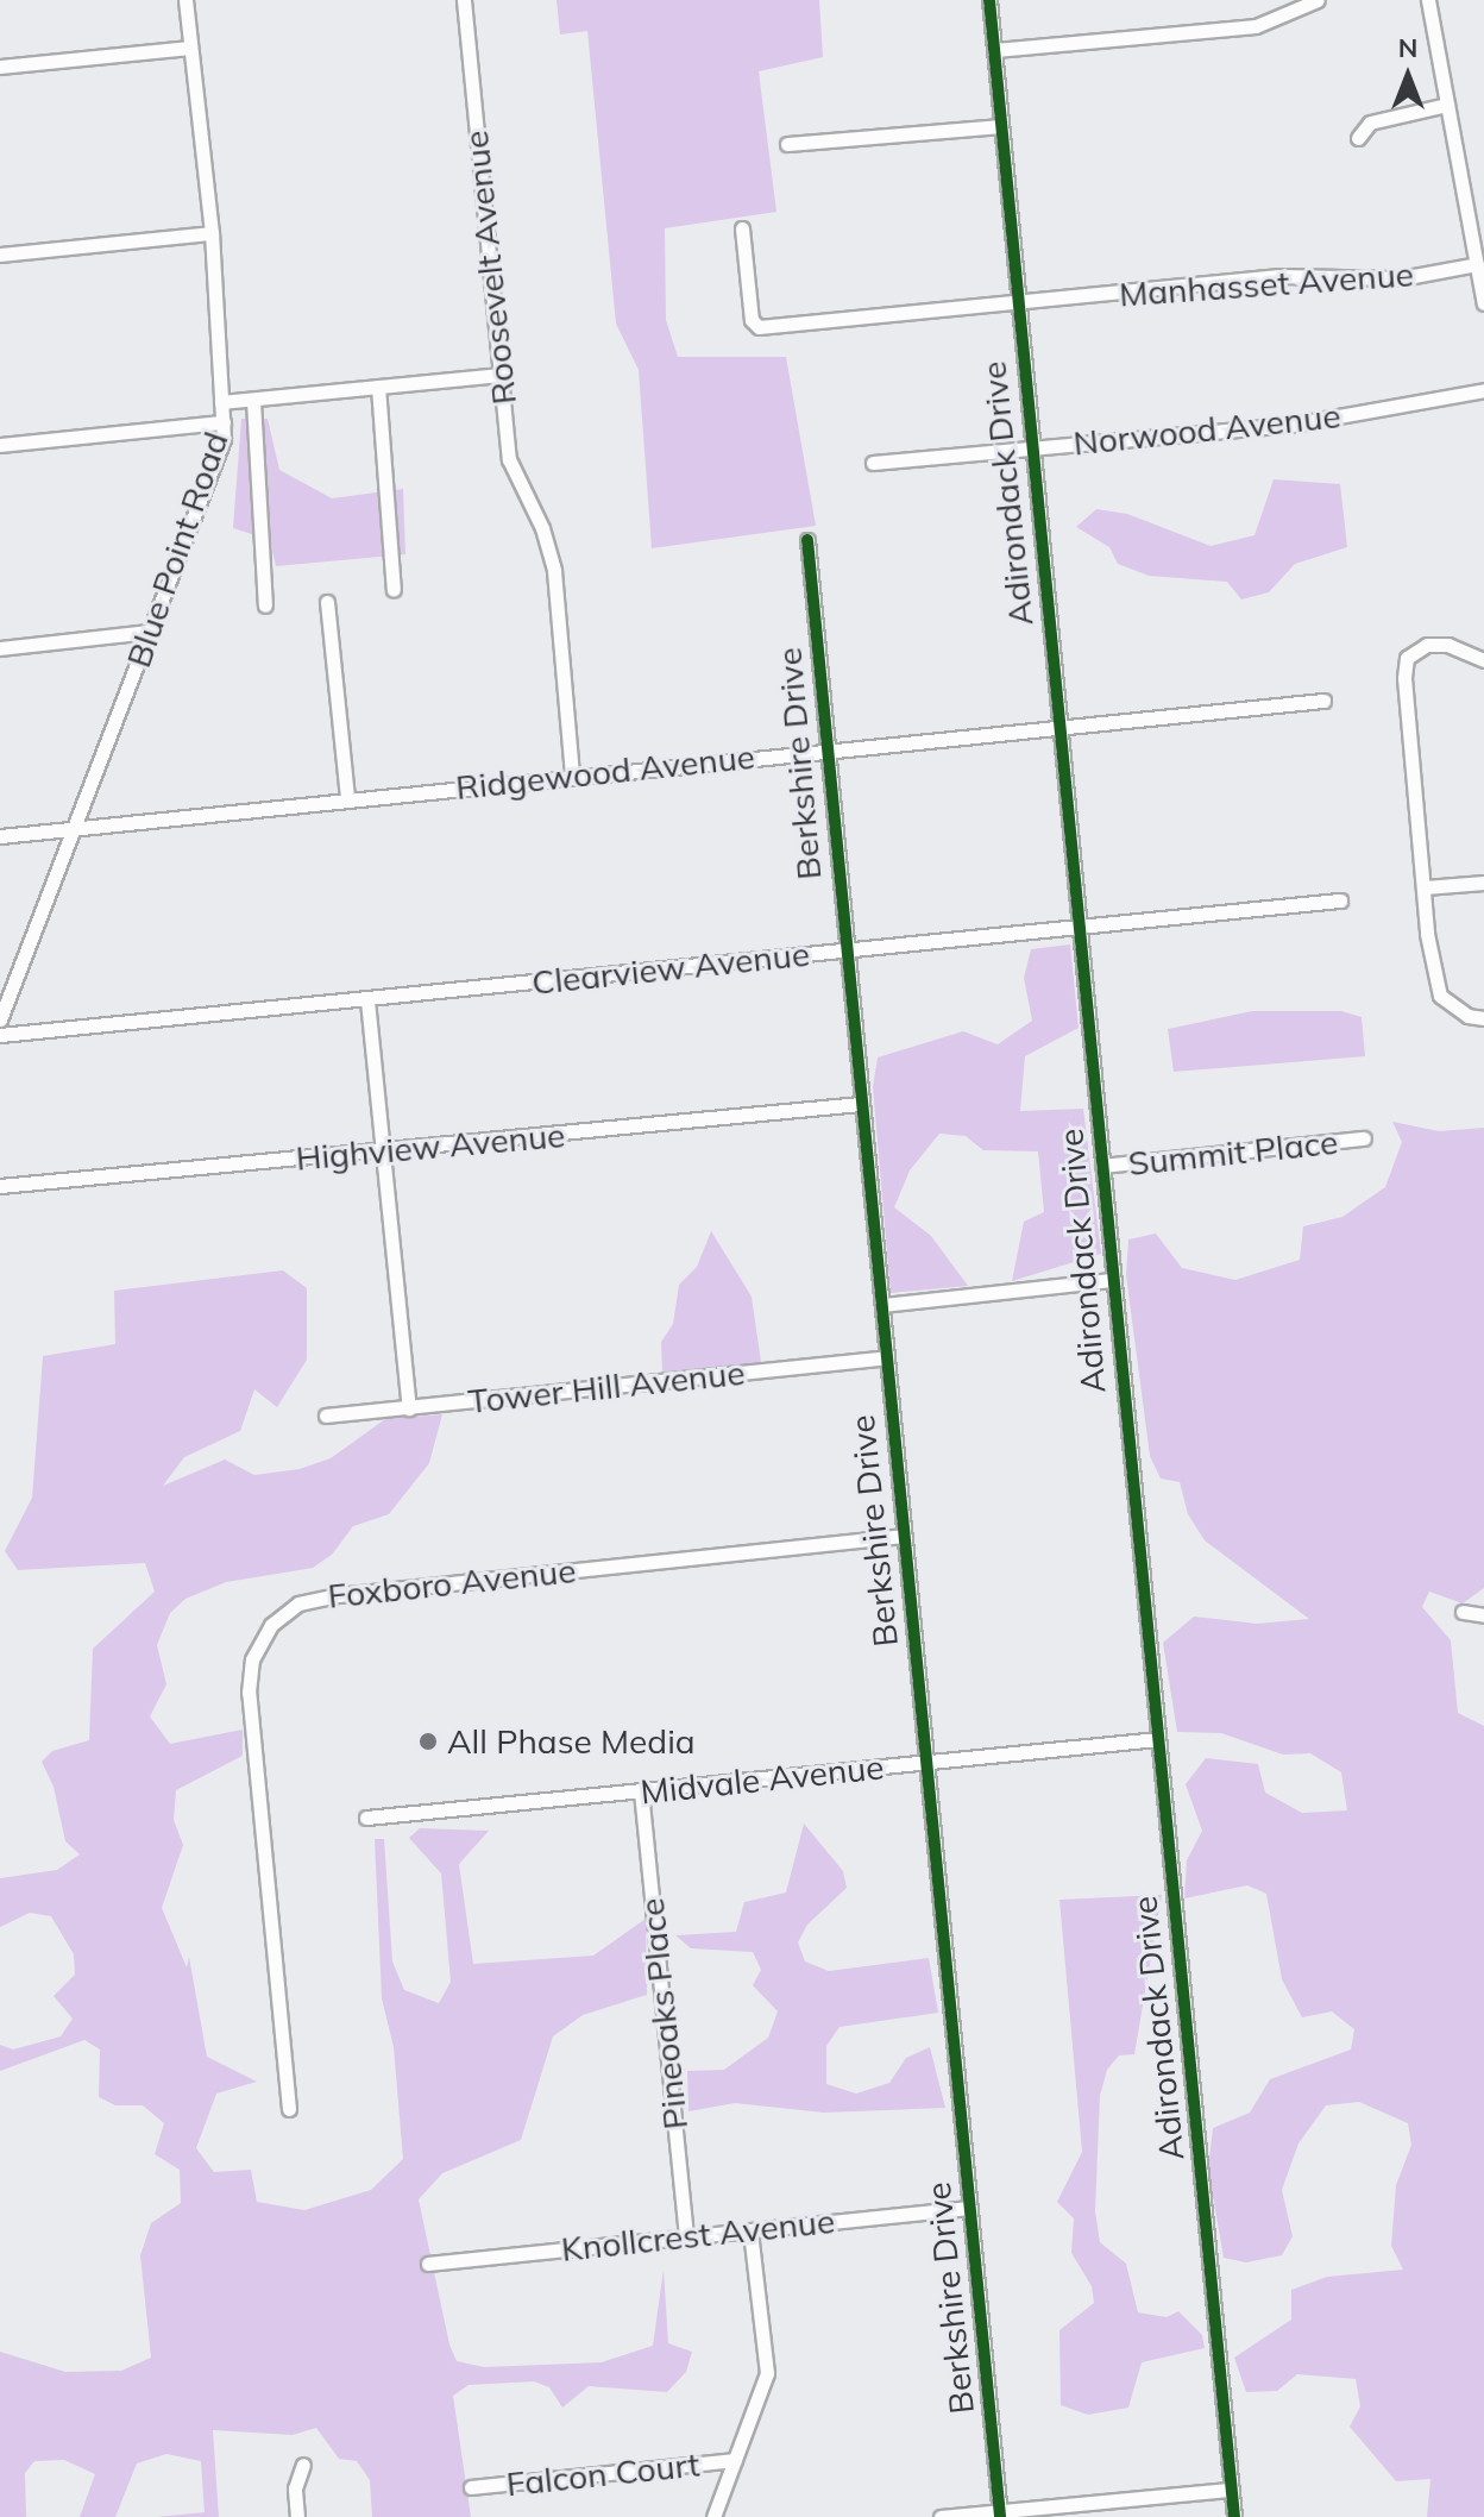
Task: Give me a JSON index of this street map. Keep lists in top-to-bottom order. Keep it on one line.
{"streets":{"street":["Roosevelt Avenue","Manhasset Avenue","Norwood Avenue","Adirondack Drive","Blue Point Road","Berkshire Drive","Ridgewood Avenue","Clearview Avenue","Highview Avenue","Summit Place","Tower Hill Avenue","Foxboro Avenue","Midvale Avenue","Pineoaks Place","Knollcrest Avenue","Falcon Court"]},"crossings":[["Roosevelt Avenue","Ridgewood Avenue"],["Manhasset Avenue","Adirondack Drive"],["Norwood Avenue","Adirondack Drive"],["Adirondack Drive","Ridgewood Avenue"],["Adirondack Drive","Clearview Avenue"],["Adirondack Drive","Summit Place"],["Adirondack Drive","Midvale Avenue"],["Blue Point Road","Ridgewood Avenue"],["Berkshire Drive","Ridgewood Avenue"],["Berkshire Drive","Clearview Avenue"],["Berkshire Drive","Highview Avenue"],["Berkshire Drive","Tower Hill Avenue"],["Berkshire Drive","Foxboro Avenue"],["Berkshire Drive","Midvale Avenue"],["Berkshire Drive","Knollcrest Avenue"],["Midvale Avenue","Pineoaks Place"],["Pineoaks Place","Knollcrest Avenue"]],"places":["All Phase Media"],"north":"top"}
